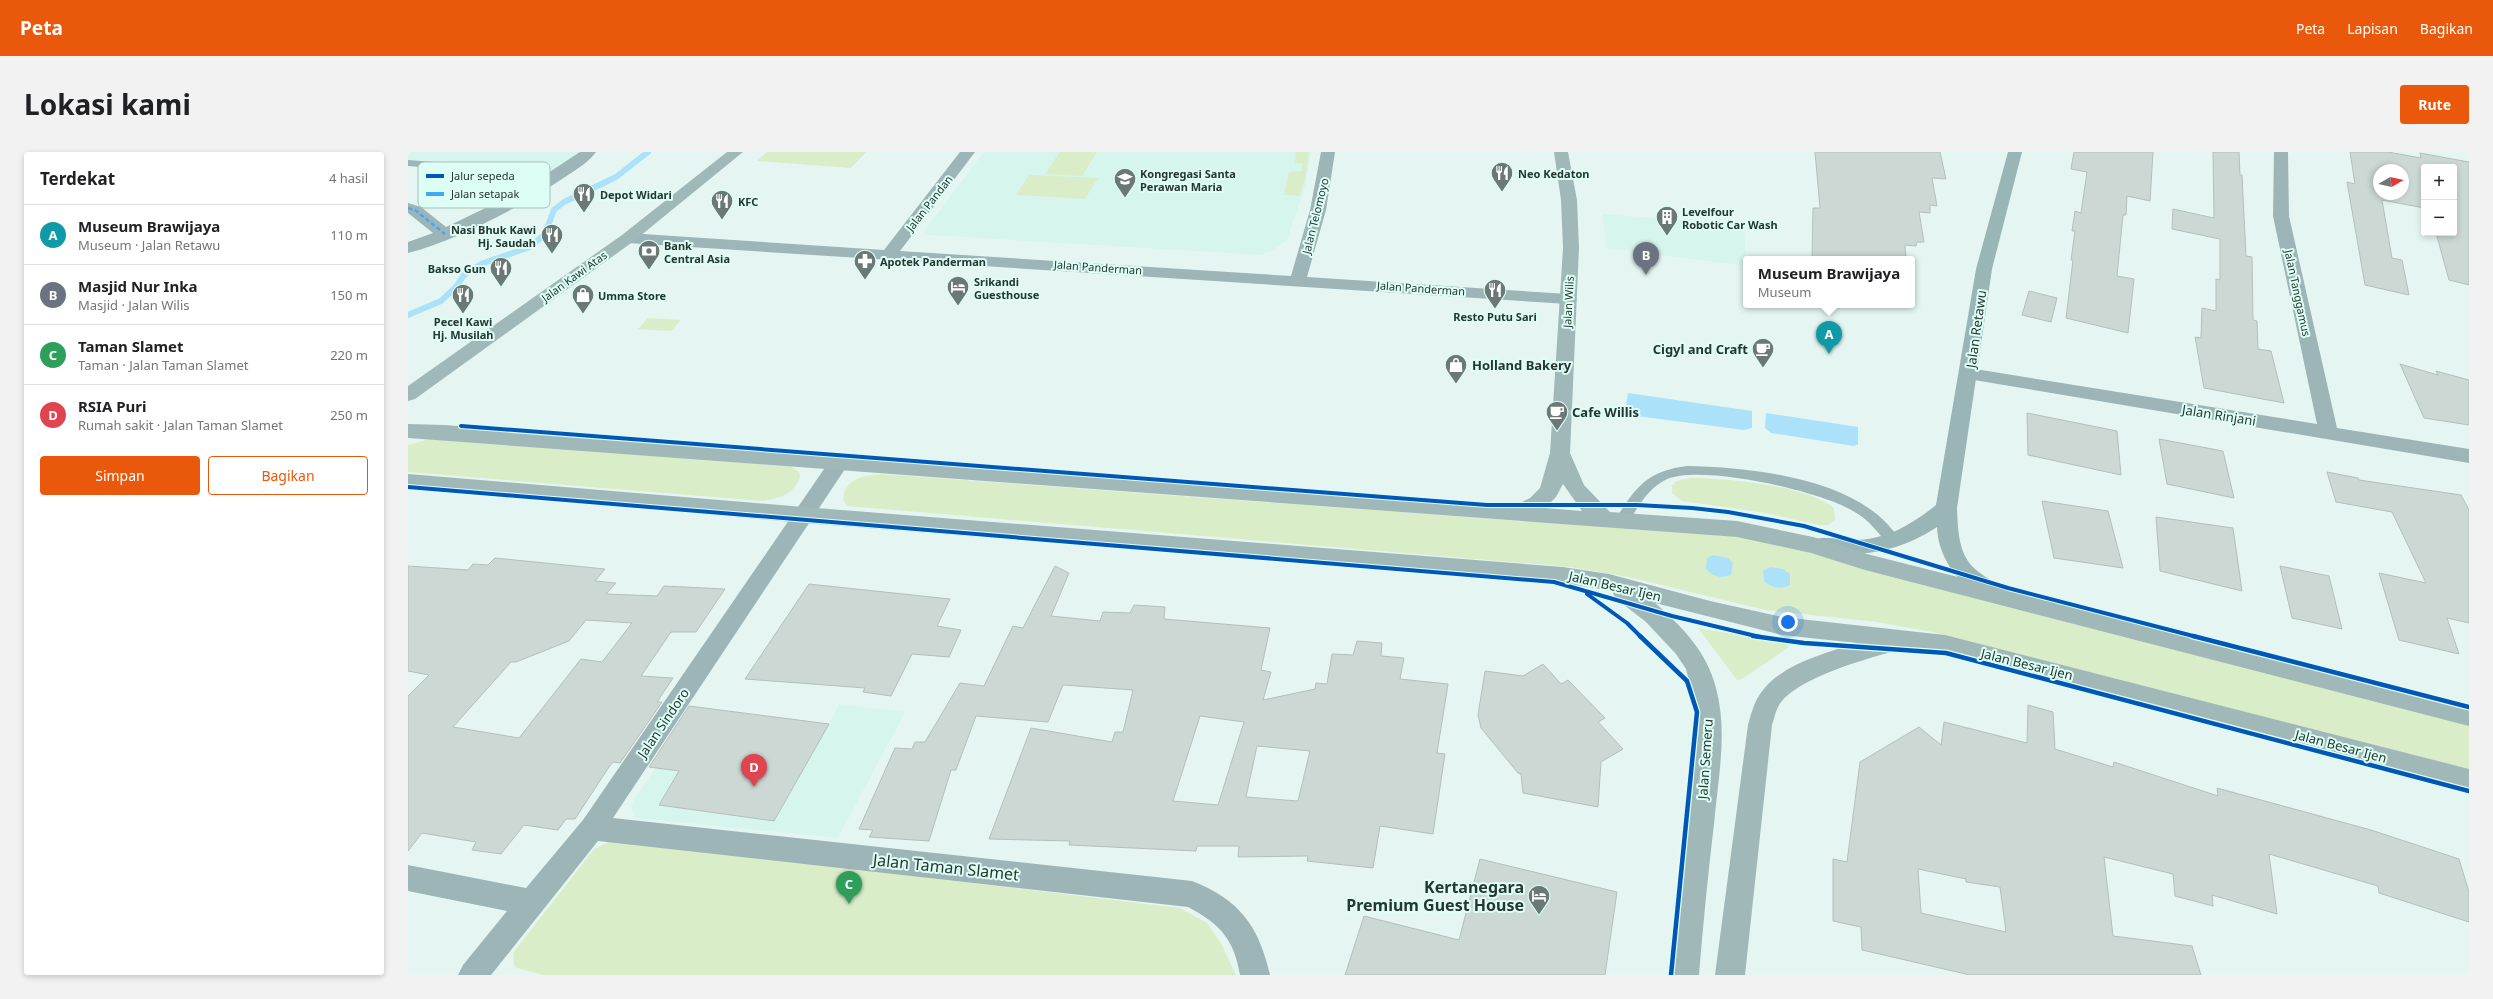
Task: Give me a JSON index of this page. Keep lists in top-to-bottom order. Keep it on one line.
{"streets":{"main road":["Jalan Kawi Atas","Jalan Wilis","Jalan Retawu","Jalan Besar Ijen","Jalan Semeru"],"street":["Jalan Pandan","Jalan Telomoyo","Jalan Panderman","Jalan Tanggamus","Jalan Rinjani","Jalan Sindoro","Jalan Taman Slamet"]},"crossings":[["Jalan Pandan","Jalan Panderman"],["Jalan Telomoyo","Jalan Panderman"],["Jalan Panderman","Jalan Kawi Atas"],["Jalan Panderman","Jalan Wilis"],["Jalan Tanggamus","Jalan Rinjani"],["Jalan Retawu","Jalan Rinjani"],["Jalan Besar Ijen","Jalan Sindoro"],["Jalan Besar Ijen","Jalan Semeru"],["Jalan Sindoro","Jalan Taman Slamet"]],"places":{"restaurant":["Neo Kedaton","Depot Widari","KFC","Nasi Bhuk Kawi Hj. Saudah","Bakso Gun","Resto Putu Sari","Pecel Kawi Hj. Musilah"],"school or university":["Kongregasi Santa Perawan Maria"],"building":["Levelfour Robotic Car Wash"],"bank":["Bank Central Asia"],"pharmacy":["Apotek Panderman"],"hotel":["Srikandi Guesthouse","Kertanegara Premium Guest House"],"shop":["Umma Store","Holland Bakery"],"cafe":["Cigyl and Craft","Cafe Willis"]},"legend":["Jalur sepeda","Jalan setapak"],"north":"right","page":{"header":"Peta","nav":["Peta","Lapisan","Bagikan"],"title":"Lokasi kami","buttons":["Rute",["Simpan","Bagikan"]],"heading":["Terdekat","4 hasil"],"map_buttons":["+","−"],"list":[{"mark":"A","name":"Museum Brawijaya","note":"Museum · Jalan Retawu","value":"110 m"},{"mark":"B","name":"Masjid Nur Inka","note":"Masjid · Jalan Wilis","value":"150 m"},{"mark":"C","name":"Taman Slamet","note":"Taman · Jalan Taman Slamet","value":"220 m"},{"mark":"D","name":"RSIA Puri","note":"Rumah sakit · Jalan Taman Slamet","value":"250 m"}],"pins":["B","A","D","C"],"popup":["Museum Brawijaya","Museum"]}}
